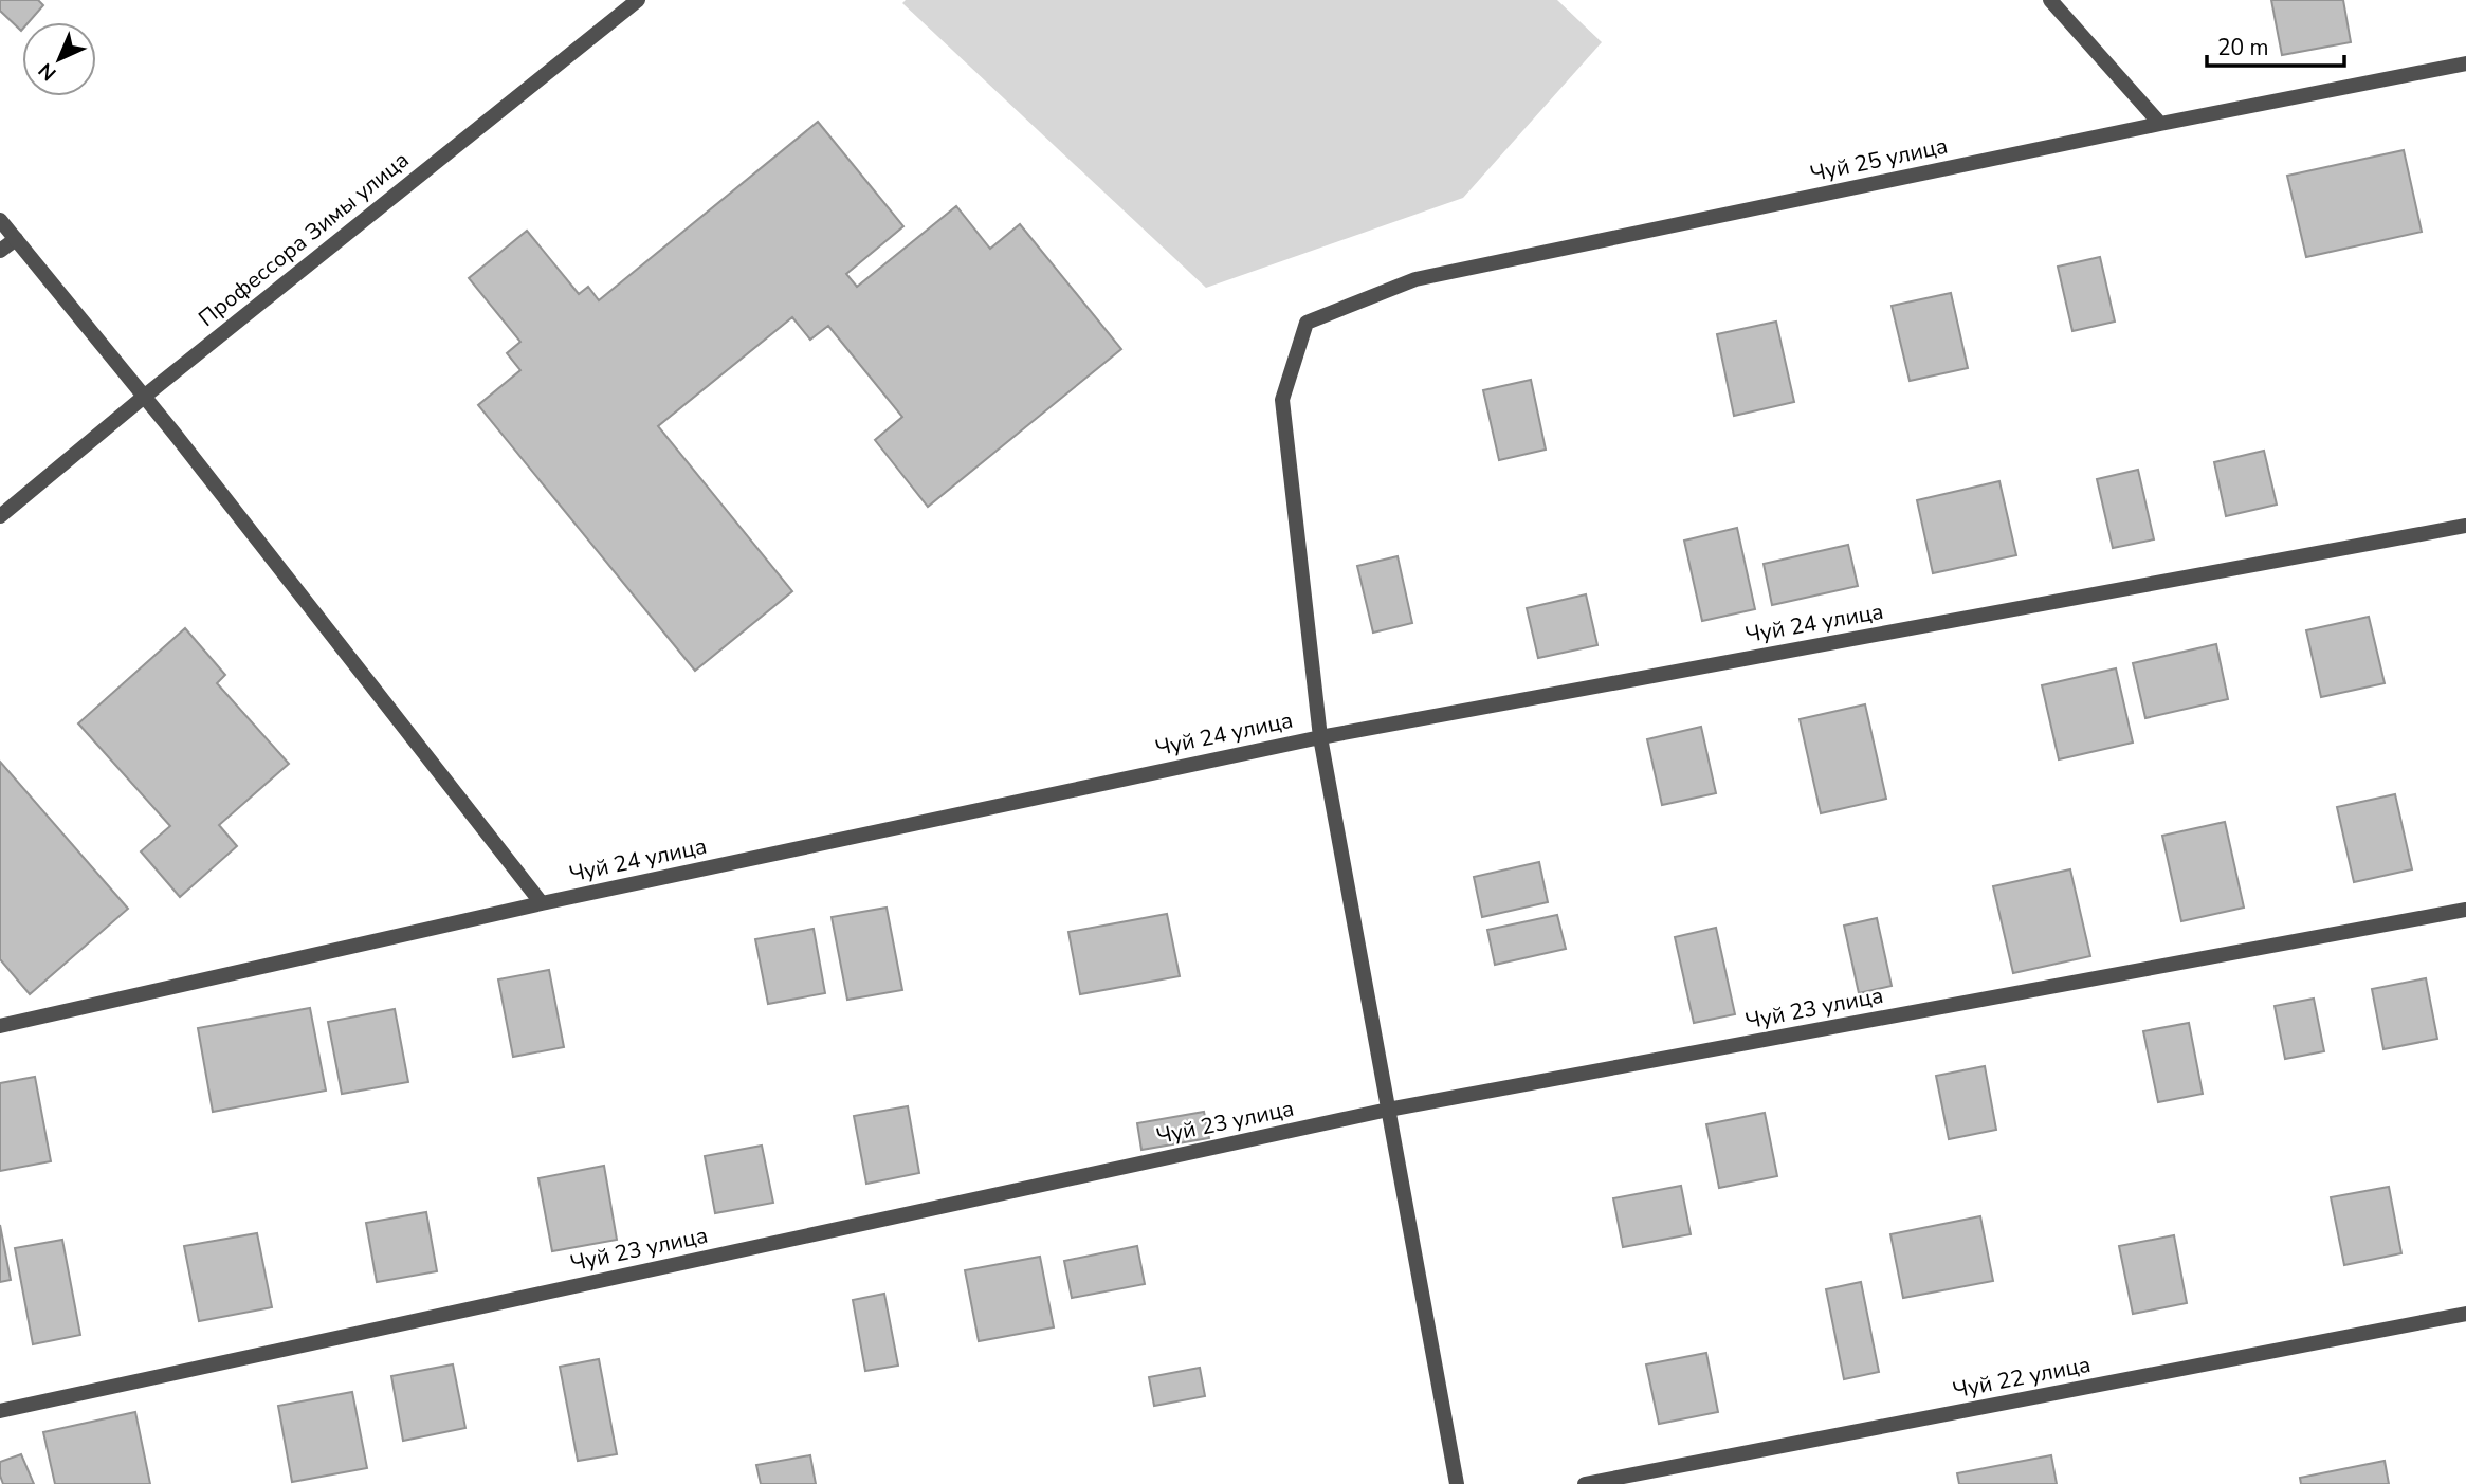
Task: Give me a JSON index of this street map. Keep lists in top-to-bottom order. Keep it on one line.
{"streets":{"street":["Чуй 25 улица","Профессора Зимы улица","Чуй 24 улица","Чуй 23 улица","Чуй 22 улица"]},"crossings":[["Чуй 25 улица","Чуй 24 улица"]],"scale_bar":"20 m","north":"bottom left"}
